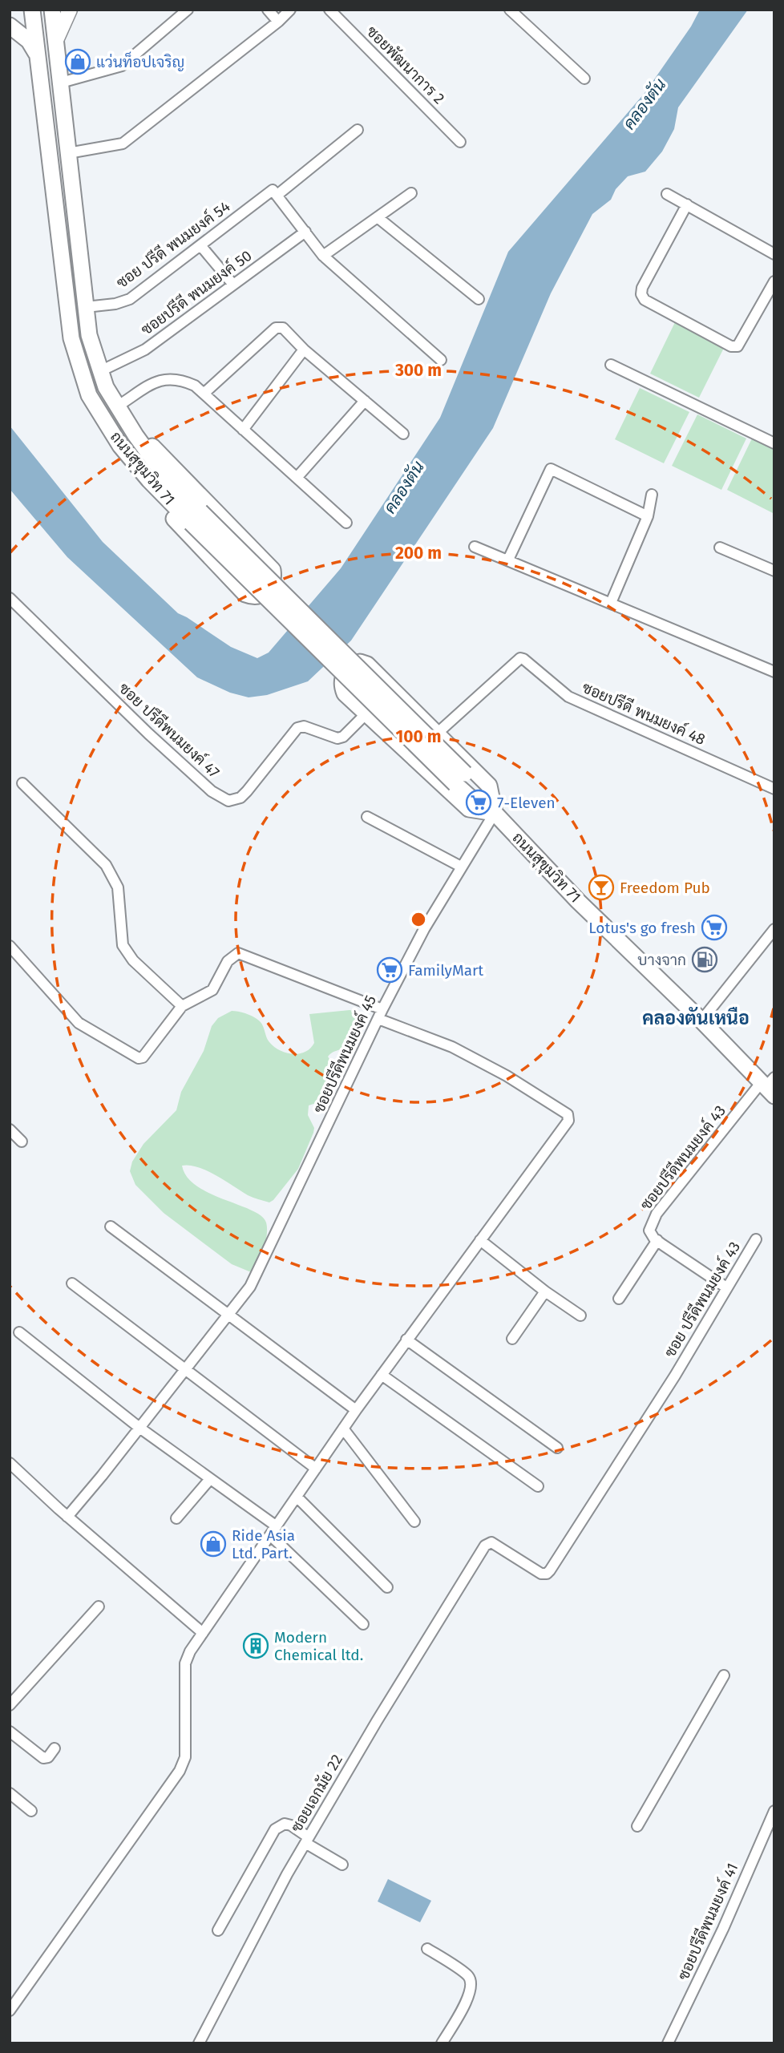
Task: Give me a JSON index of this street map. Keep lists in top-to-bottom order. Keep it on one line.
{"streets":{"main road":["ถนนสุขุมวิท 71"],"street":["ซอยพัฒนาการ 2","ซอย ปรีดี พนมยงค์ 54","ซอยปรีดี พนมยงค์ 50","ซอยปรีดี พนมยงค์ 48","ซอย ปรีดีพนมยงค์ 47","ซอยปรีดีพนมยงค์ 45","ซอยปรีดีพนมยงค์ 43","ซอย ปรีดีพนมยงค์ 43","ซอยเอกมัย 22","ซอยปรีดีพนมยงค์ 41"]},"crossings":[["ซอย ปรีดี พนมยงค์ 54","ถนนสุขุมวิท 71"],["ซอยปรีดี พนมยงค์ 50","ถนนสุขุมวิท 71"],["ถนนสุขุมวิท 71","ซอยปรีดีพนมยงค์ 45"],["ถนนสุขุมวิท 71","ซอยปรีดีพนมยงค์ 43"],["ซอย ปรีดีพนมยงค์ 43","ซอยเอกมัย 22"]],"districts":["คลองตันเหนือ"],"water":["คลองตัน"],"places":{"shop":["แว่นท็อปเจริญ","Ride Asia Ltd. Part."],"supermarket":["7-Eleven","Lotus's go fresh","FamilyMart"],"bar":["Freedom Pub"],"fuel station":["บางจาก"],"building":["Modern Chemical ltd."]},"rings":["300 m","200 m","100 m"]}
